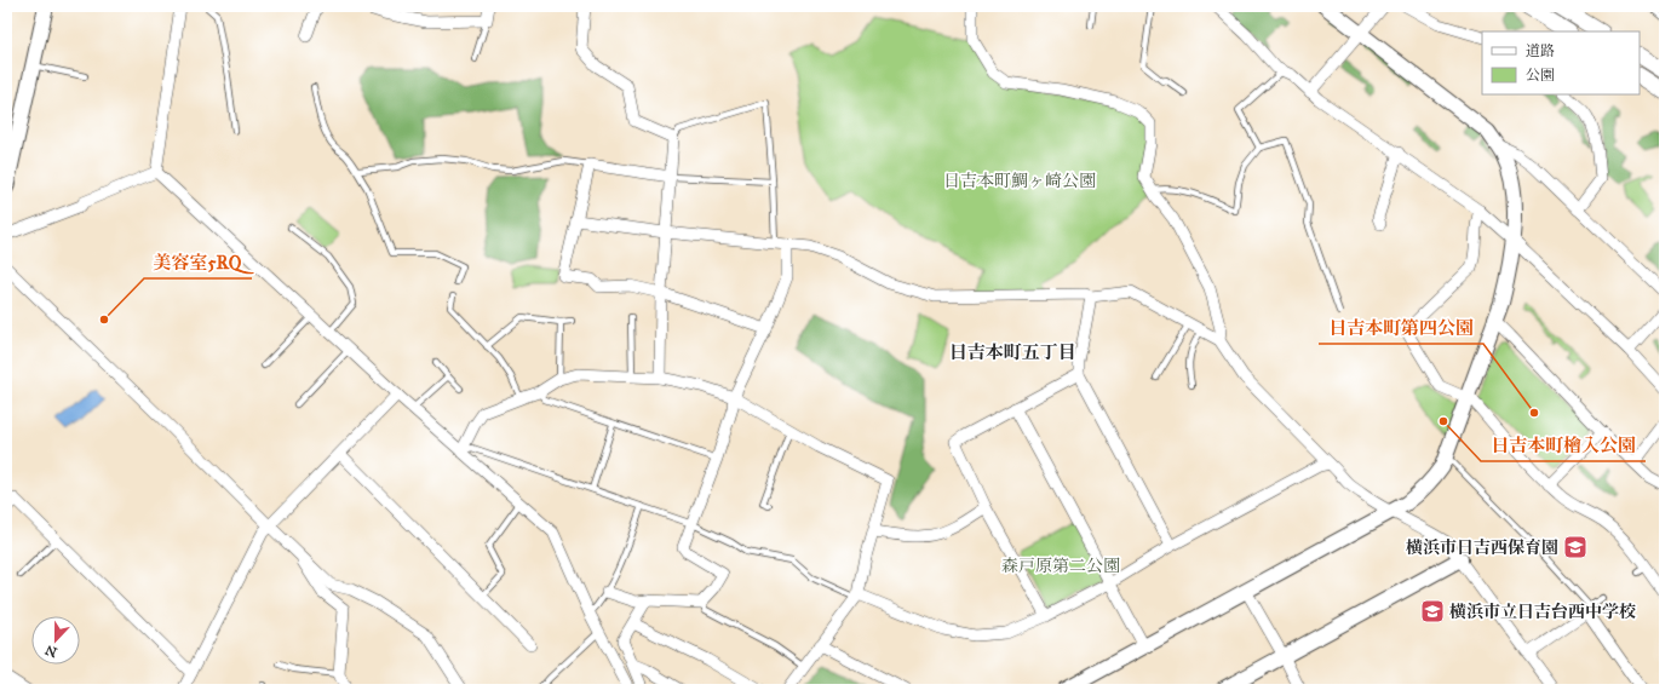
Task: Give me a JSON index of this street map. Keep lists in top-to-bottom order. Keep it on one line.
{"districts":["日吉本町五丁目"],"parks":["日吉本町鯛ヶ崎公園","森戸原第二公園"],"places":{"other":["美容室5RQ","日吉本町第四公園","日吉本町檜入公園"],"school or university":["横浜市日吉西保育園","横浜市立日吉台西中学校"]},"legend":["道路","公園"],"north":"bottom"}
